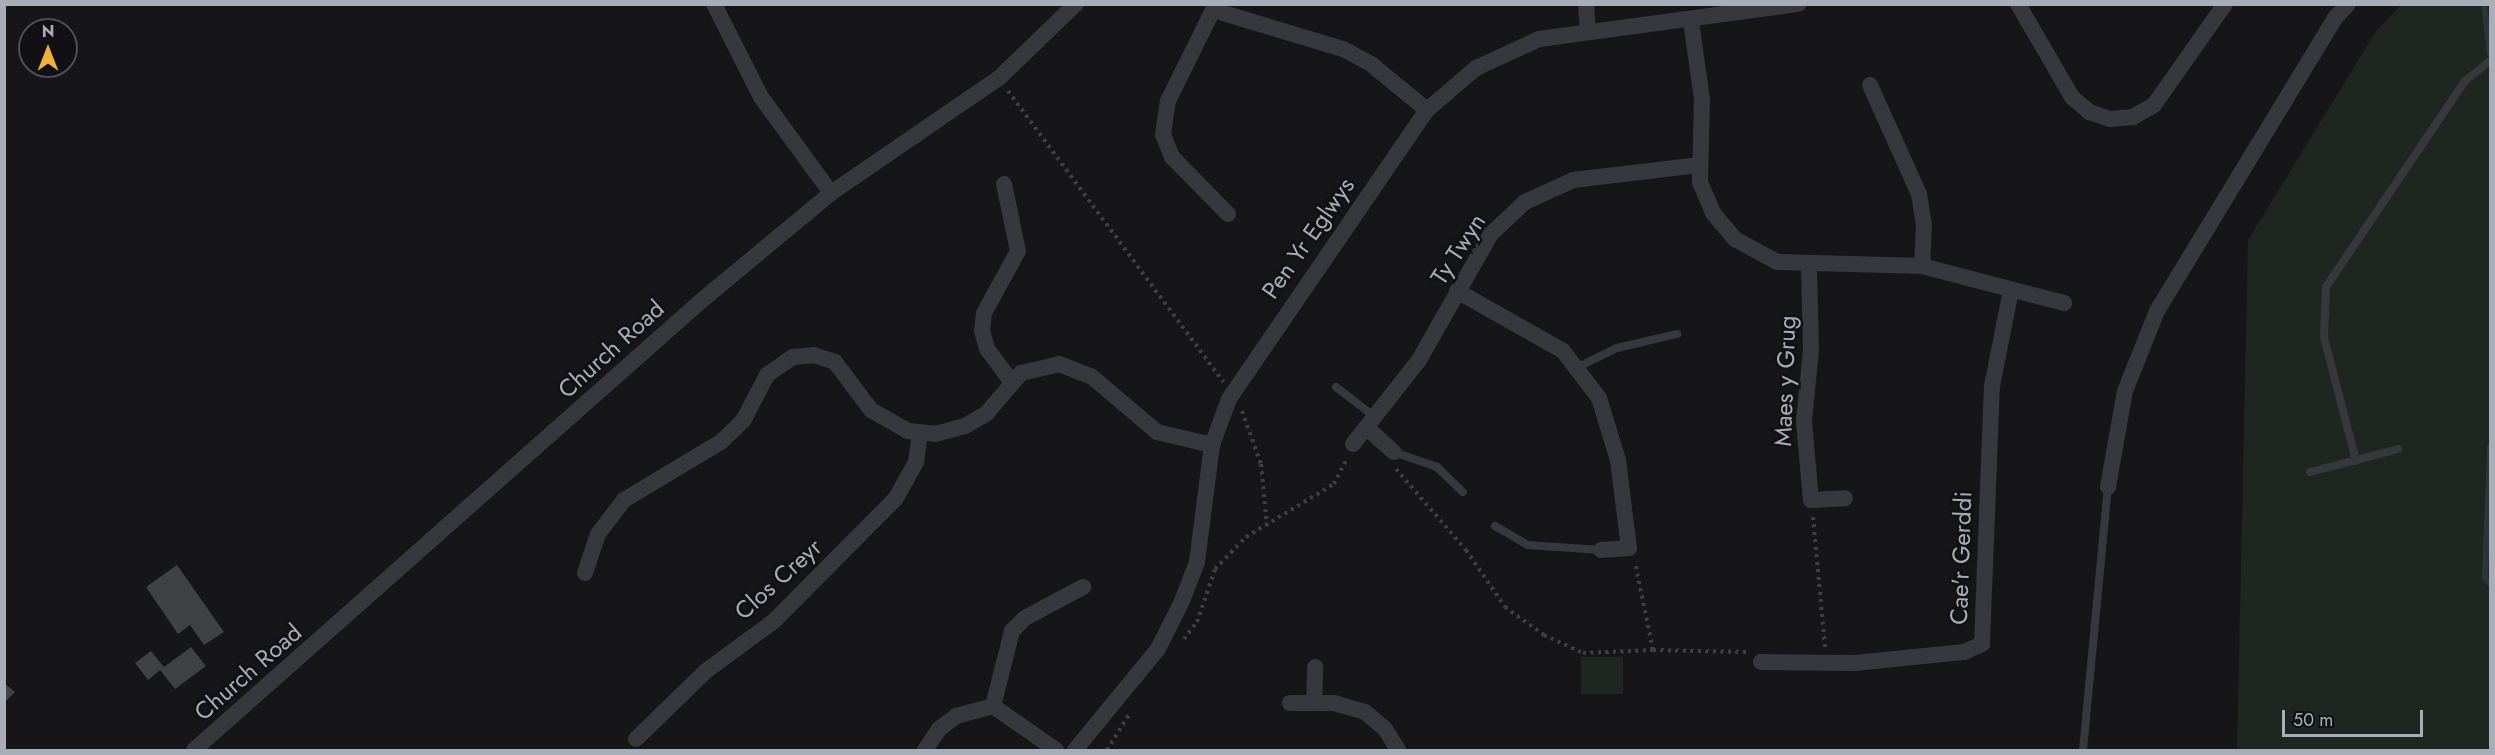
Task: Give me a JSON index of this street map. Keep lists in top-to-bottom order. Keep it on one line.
{"streets":{"street":["Pen Yr Eglwys","Ty Twyn","Church Road","Maes y Grug","Cae'r Gerddi","Clos Creyr"]},"scale_bar":"50 m","north":"top"}
